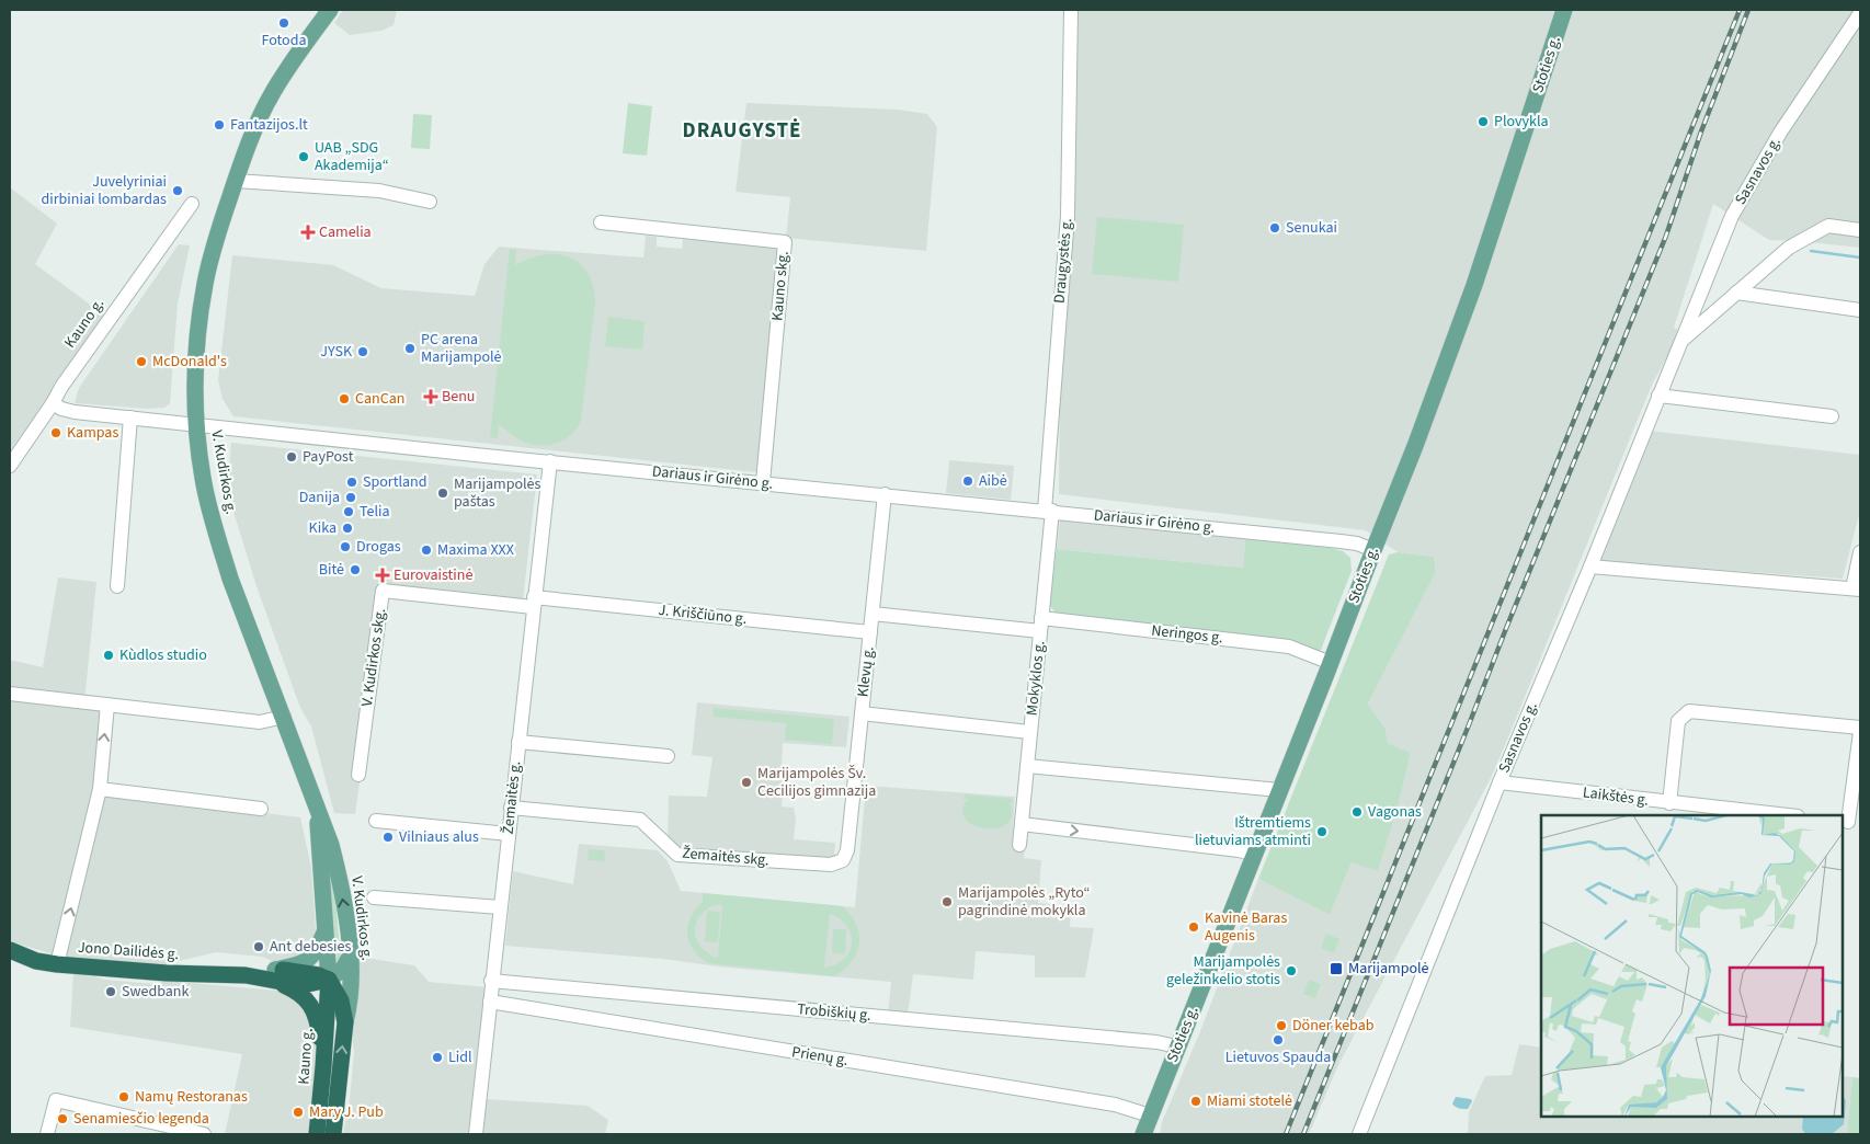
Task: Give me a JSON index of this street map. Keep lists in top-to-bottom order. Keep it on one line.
{"streets":{"highway":["Kauno g.","V. Kudirkos g.","Jono Dailidės g."],"main road":["Stoties g."],"street":["Sasnavos g.","Draugystės g.","Kauno skg.","Dariaus ir Girėno g.","J. Kriščiūno g.","Neringos g.","V. Kudirkos skg.","Klevų g.","Mokyklos g.","Laikštės g.","Žemaitės g.","Žemaitės skg.","Trobiškių g.","Prienų g."]},"crossings":[["Stoties g.","Dariaus ir Girėno g."],["Stoties g.","Neringos g."],["Stoties g.","Trobiškių g."],["Stoties g.","Prienų g."],["Sasnavos g.","Laikštės g."],["Draugystės g.","Dariaus ir Girėno g."],["Draugystės g.","Mokyklos g."],["Kauno skg.","Dariaus ir Girėno g."],["Kauno g.","V. Kudirkos g."],["Kauno g.","Dariaus ir Girėno g."],["V. Kudirkos g.","Dariaus ir Girėno g."],["Dariaus ir Girėno g.","Klevų g."],["Dariaus ir Girėno g.","Mokyklos g."],["Dariaus ir Girėno g.","Žemaitės g."],["J. Kriščiūno g.","V. Kudirkos skg."],["J. Kriščiūno g.","Klevų g."],["J. Kriščiūno g.","Žemaitės g."],["Neringos g.","Klevų g."],["Neringos g.","Mokyklos g."],["V. Kudirkos skg.","Žemaitės g."],["Klevų g.","Žemaitės skg."],["Žemaitės g.","Žemaitės skg."],["Žemaitės g.","Trobiškių g."],["Žemaitės g.","Prienų g."]],"districts":["DRAUGYSTĖ"],"places":{"other":["Fotoda","Plovykla","Fantazijos.lt","UAB „SDG Akademija“","Juvelyriniai dirbiniai lombardas","Senukai","PC arena Marijampolė","JYSK","McDonald's","CanCan","Kampas","PayPost","Aibė","Sportland","Marijampolės paštas","Danija","Telia","Kika","Drogas","Maxima XXX","Bitė","Kùdlos studio","Marijampolės Šv. Cecilijos gimnazija","Vagonas","Ištremtiems lietuviams atminti","Vilniaus alus","Marijampolės „Ryto“ pagrindinė mokykla","Kavinė Baras Augenis","Ant debesies","Marijampolės geležinkelio stotis","Swedbank","Döner kebab","Lietuvos Spauda","Lidl","Namų Restoranas","Miami stotelė","Mary J. Pub","Senamiesčio legenda"],"health":["Camelia","Benu","Eurovaistinė"],"transit":["Marijampolė"]}}
